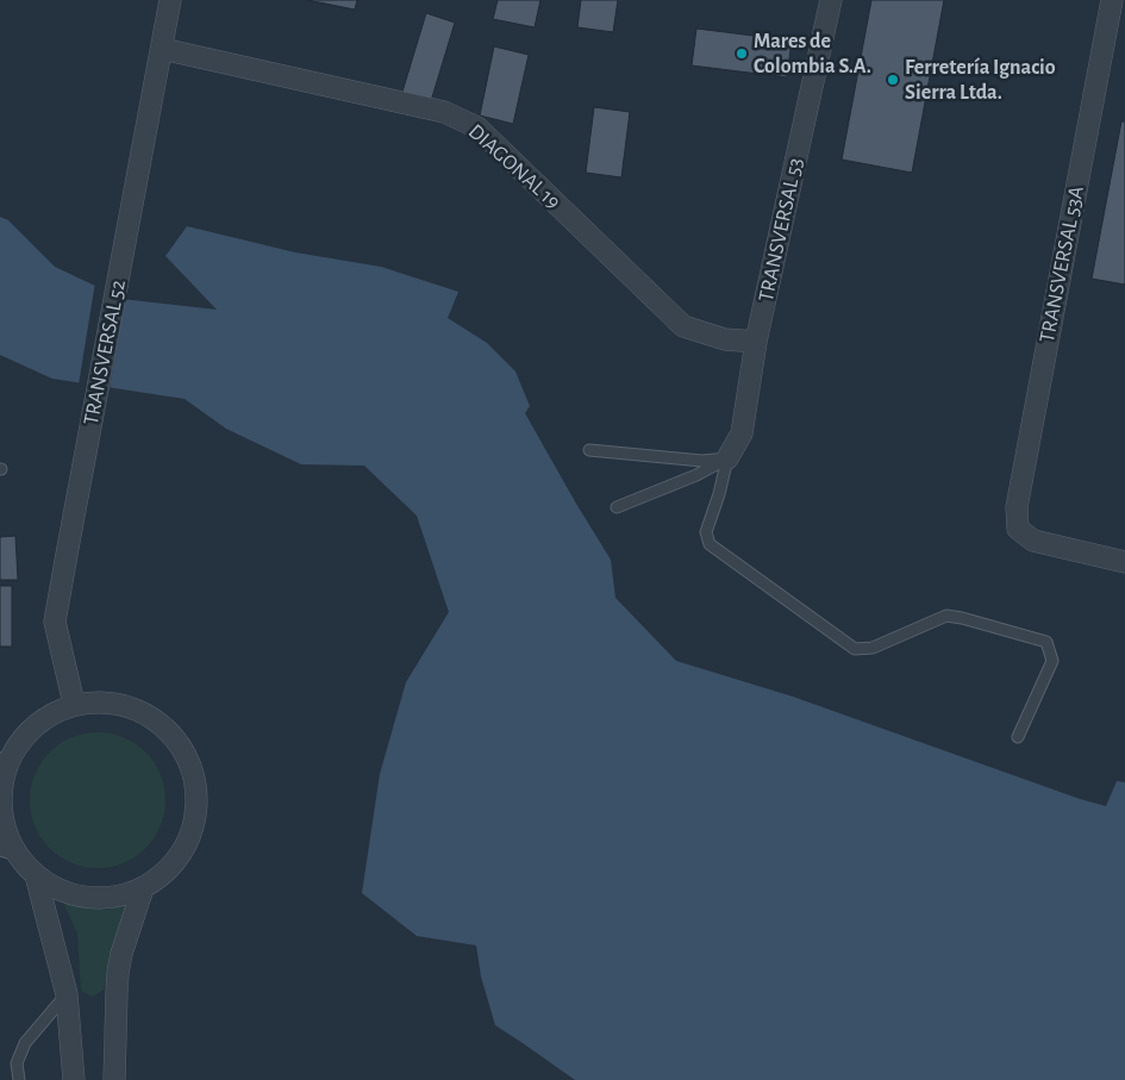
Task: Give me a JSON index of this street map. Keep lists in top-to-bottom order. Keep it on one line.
{"streets":{"street":["DIAGONAL 19","TRANSVERSAL 53","TRANSVERSAL 53A","TRANSVERSAL 52"]},"crossings":[["DIAGONAL 19","TRANSVERSAL 53"],["DIAGONAL 19","TRANSVERSAL 52"]],"places":["Mares de Colombia S.A.","Ferretería Ignacio Sierra Ltda."]}
